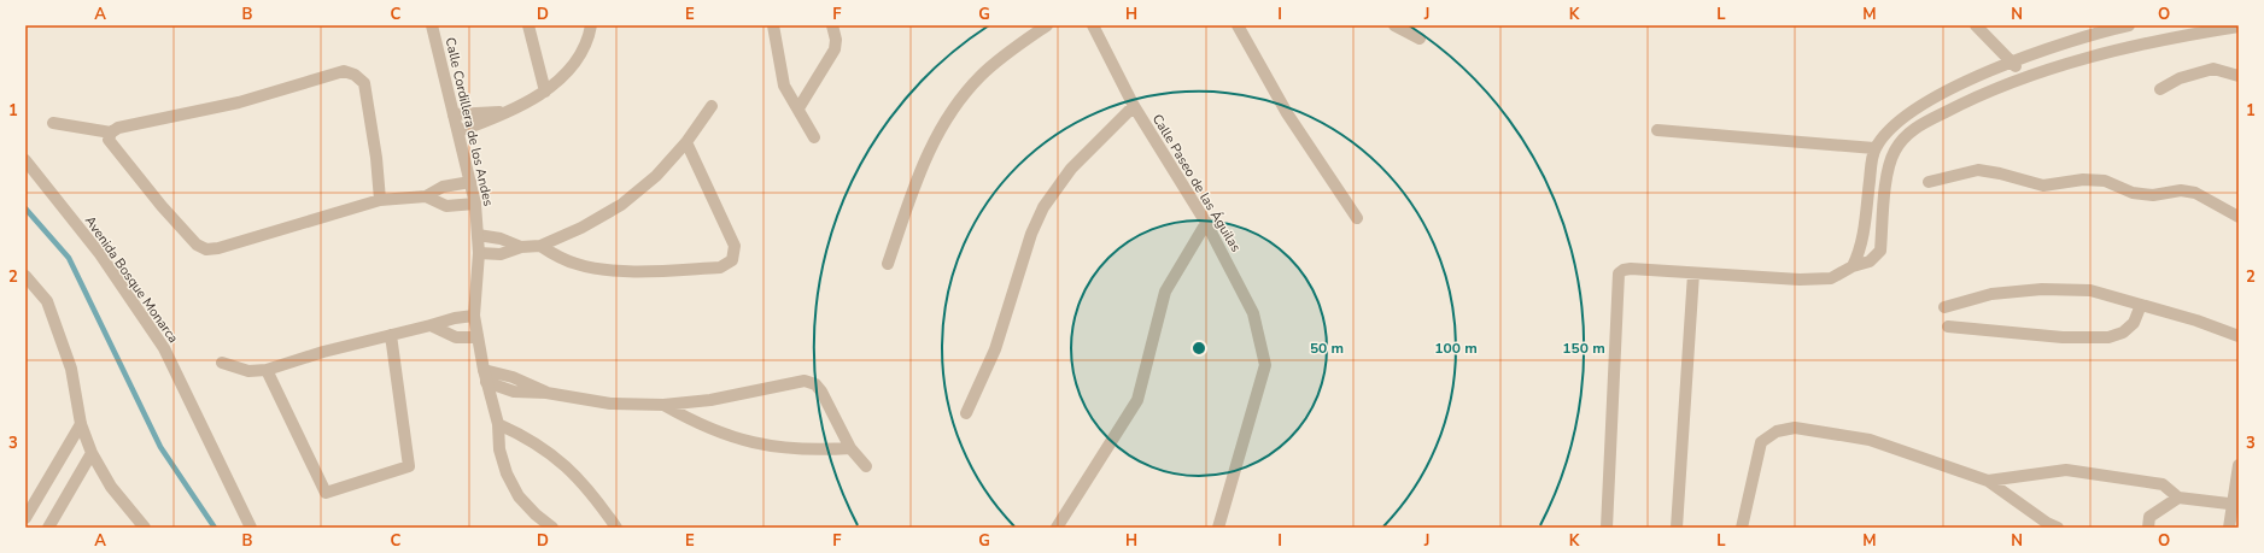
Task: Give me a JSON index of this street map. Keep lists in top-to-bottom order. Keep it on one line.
{"streets":{"street":["Calle Cordillera de los Andes","Calle Paseo de las Águilas","Avenida Bosque Monarca"]},"grid":{"columns":["A","B","C","D","E","F","G","H","I","J","K","L","M","N","O"],"rows":["1","2","3"]},"rings":["50 m","100 m","150 m"]}
